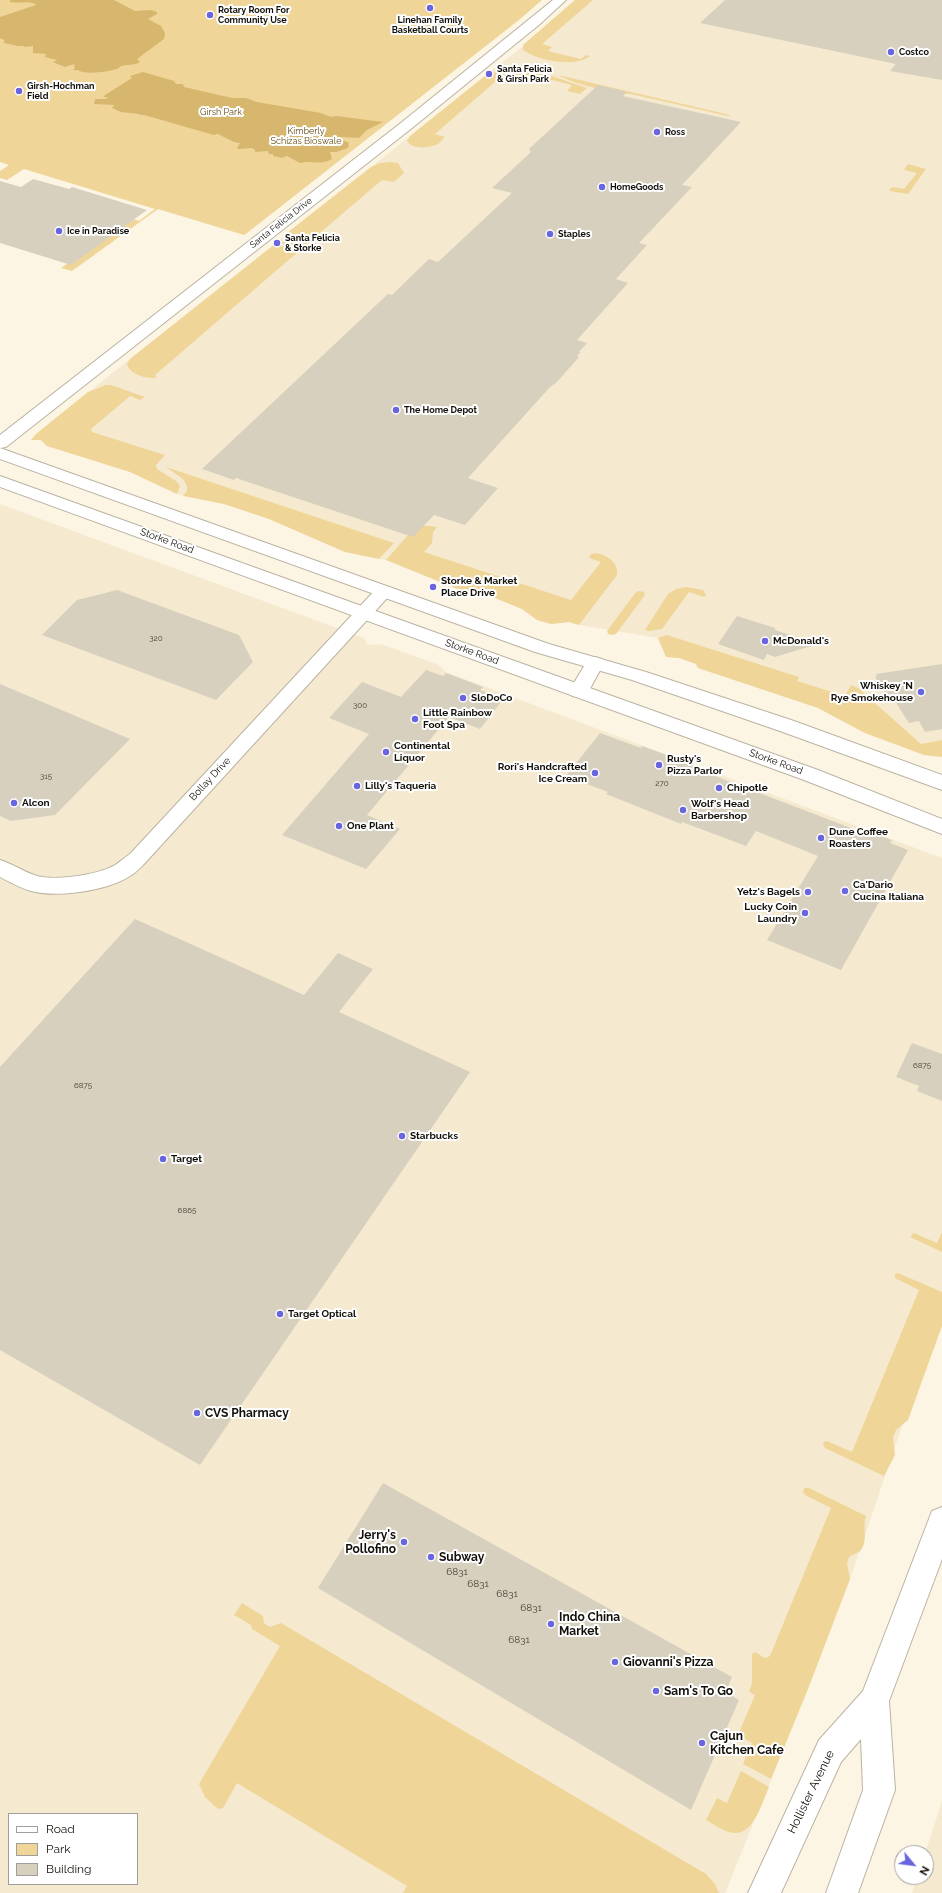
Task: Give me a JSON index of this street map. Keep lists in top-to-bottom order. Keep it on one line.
{"streets":{"main road":["Santa Felicia Drive","Storke Road","Bollay Drive","Hollister Avenue"]},"crossings":[["Storke Road","Bollay Drive"]],"parks":["Girsh Park","Kimberly Schizas Bioswale"],"places":["Linehan Family Basketball Courts","Rotary Room For Community Use","Costco","Santa Felicia & Girsh Park","Girsh-Hochman Field","Ross","HomeGoods","Ice in Paradise","Staples","Santa Felicia & Storke","The Home Depot","Storke & Market Place Drive","McDonald's","Whiskey 'N Rye Smokehouse","SloDoCo","Little Rainbow Foot Spa","Continental Liquor","Rusty's Pizza Parlor","Rori's Handcrafted Ice Cream","Lilly's Taqueria","Chipotle","Alcon","Wolf's Head Barbershop","One Plant","Dune Coffee Roasters","Ca'Dario Cucina Italiana","Yetz's Bagels","Lucky Coin Laundry","Starbucks","Target","Target Optical","CVS Pharmacy","Jerry's Pollofino","Subway","Indo China Market","Giovanni's Pizza","Sam's To Go","Cajun Kitchen Cafe"],"house_numbers":["320","300","315","270","6875","6875","6865","6831","6831","6831","6831","6831"],"legend":["Road","Park","Building"],"north":"bottom right"}
